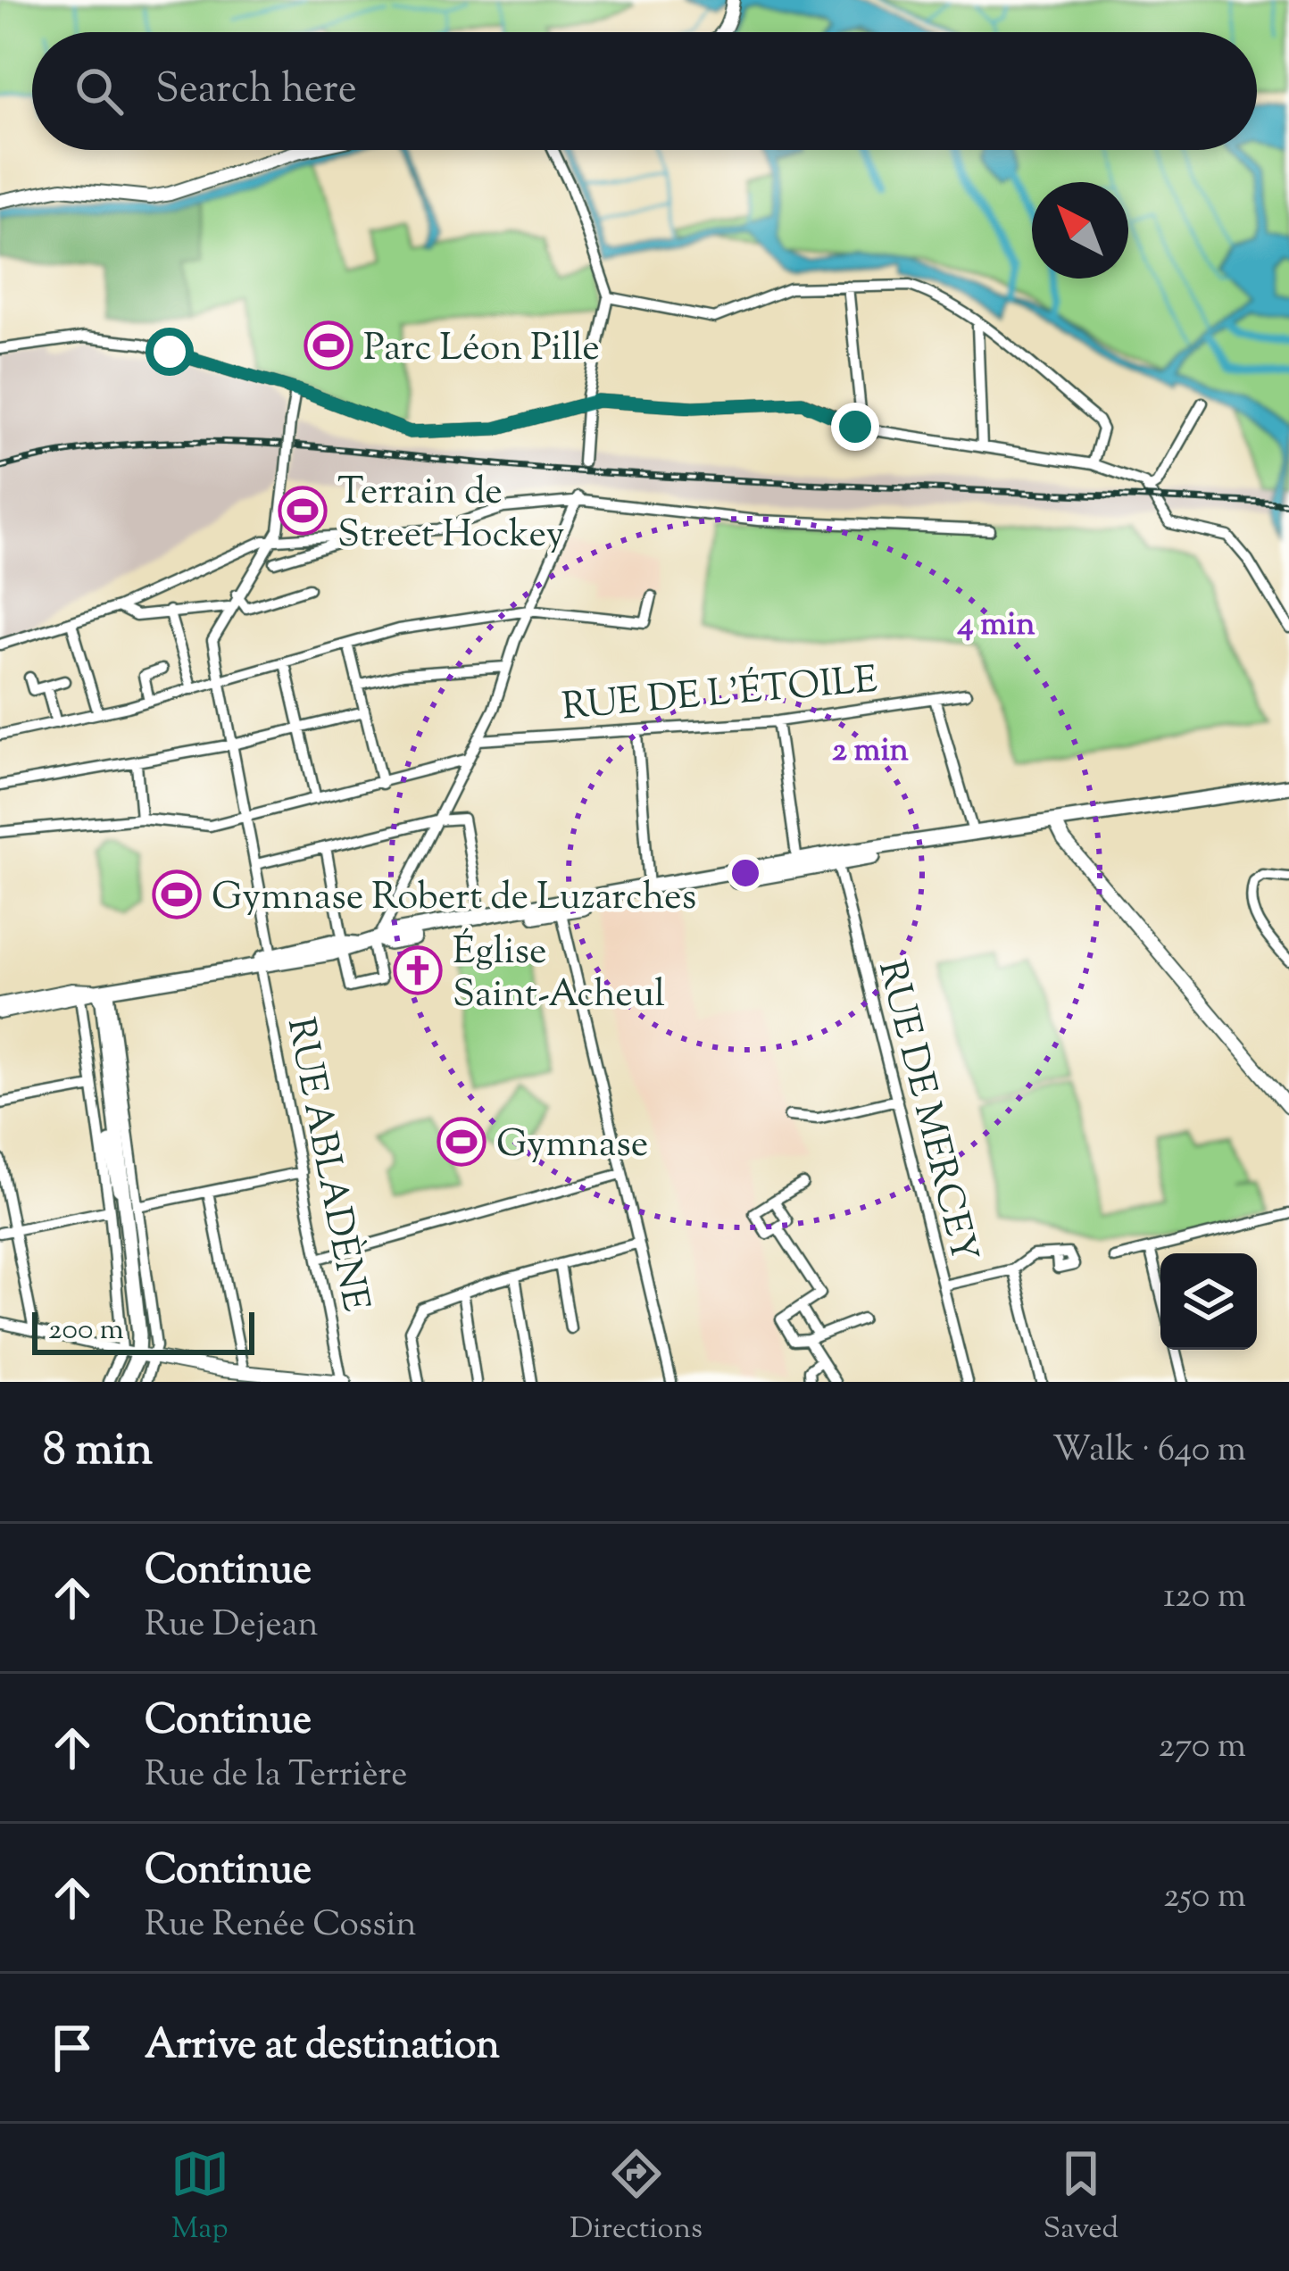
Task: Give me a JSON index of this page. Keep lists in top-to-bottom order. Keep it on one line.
{"streets":{"street":["RUE DE L'ÉTOILE","RUE DE MERCEY","RUE ABLADÈNE"]},"places":{"sports":["Parc Léon Pille","Terrain de Street Hockey","Gymnase Robert de Luzarches","Gymnase"],"church":["Église Saint-Acheul"]},"scale_bar":"200 m","north":"top left","page":{"search":"Search here","scale":"200 m","heading":["8 min","Walk · 640 m"],"list":[["Continue","Rue Dejean","120 m"],["Continue","Rue de la Terrière","270 m"],["Continue","Rue Renée Cossin","250 m"],"Arrive at destination"],"nav":["Map","Directions","Saved"]},"rings":["4 min","2 min"]}
